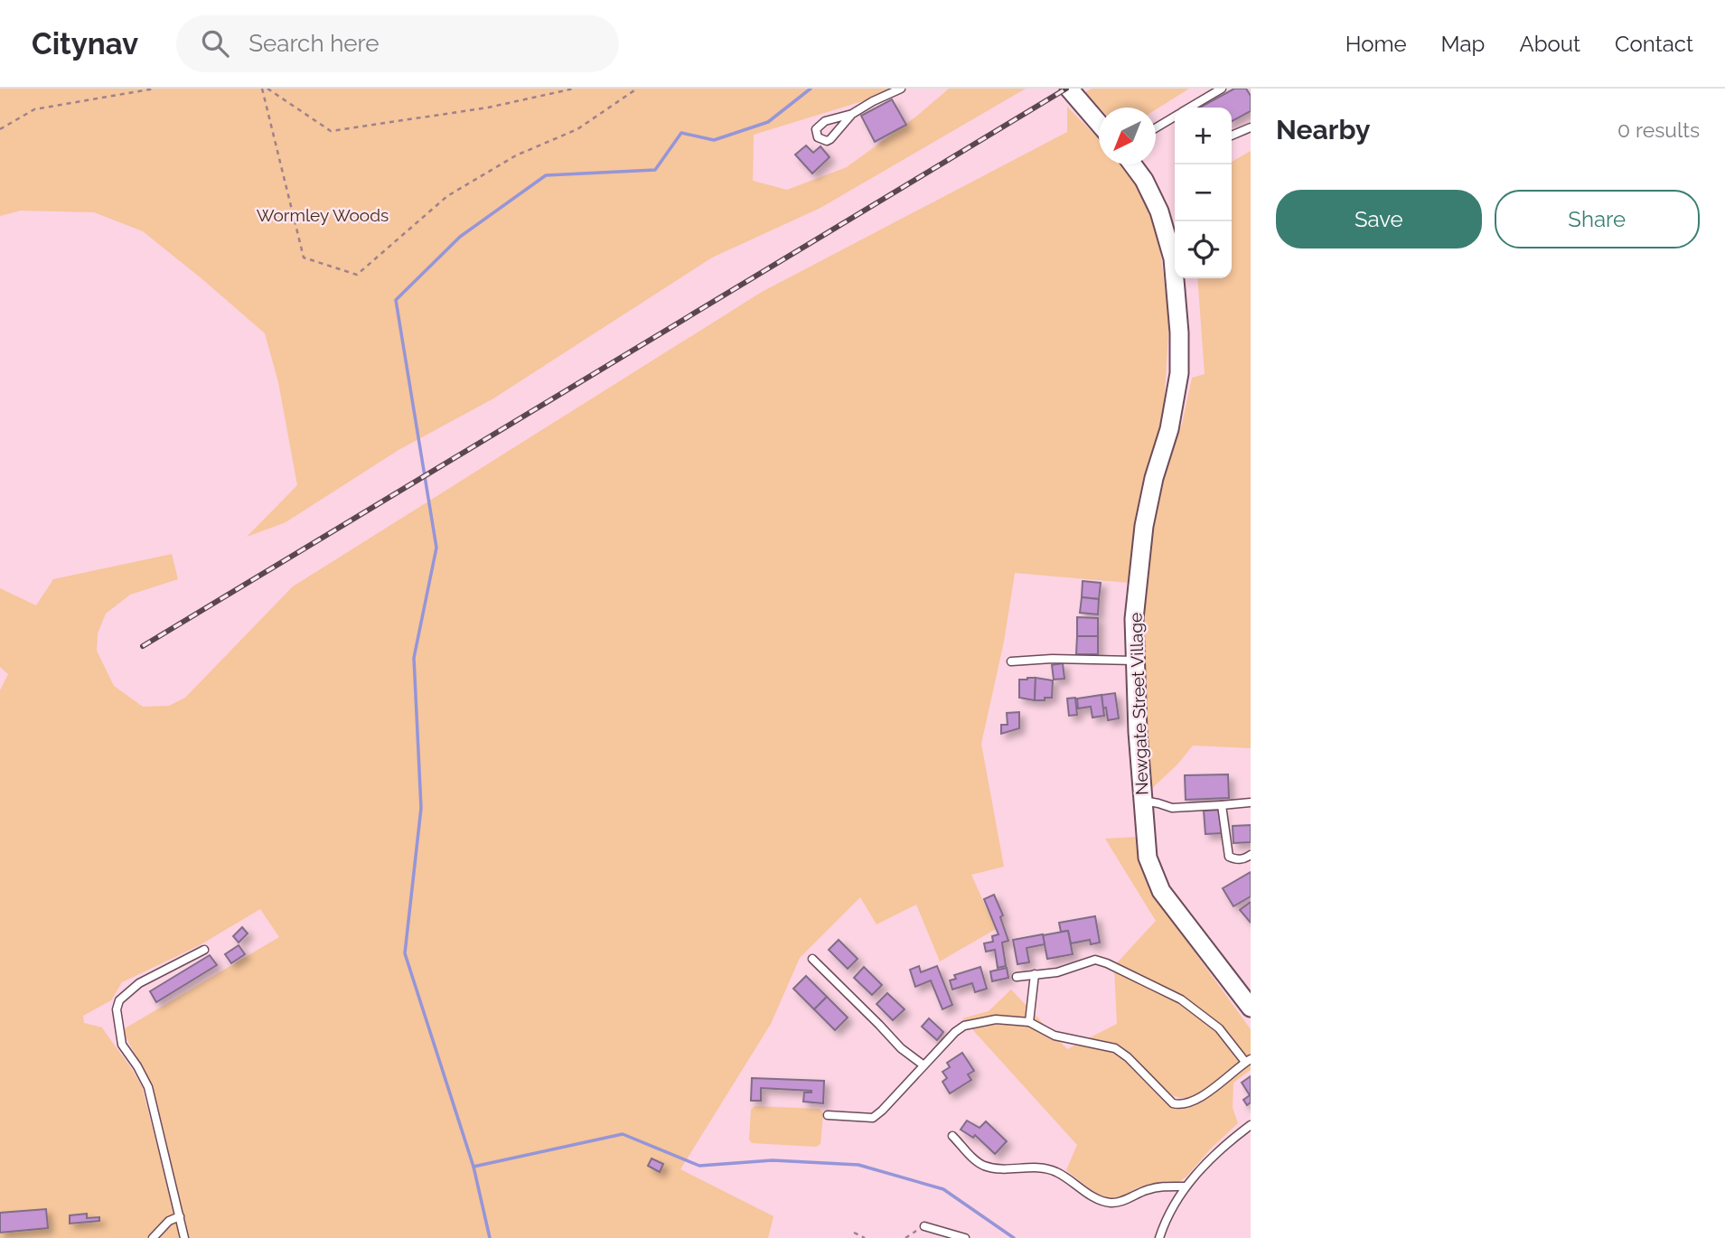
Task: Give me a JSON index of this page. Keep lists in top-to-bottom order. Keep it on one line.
{"streets":{"street":["Newgate Street Village"]},"parks":["Wormley Woods"],"north":"bottom left","page":{"header":"Citynav","search":"Search here","nav":["Home","Map","About","Contact"],"heading":["Nearby","0 results"],"map_buttons":["+","−"],"buttons":["Save","Share"]}}
